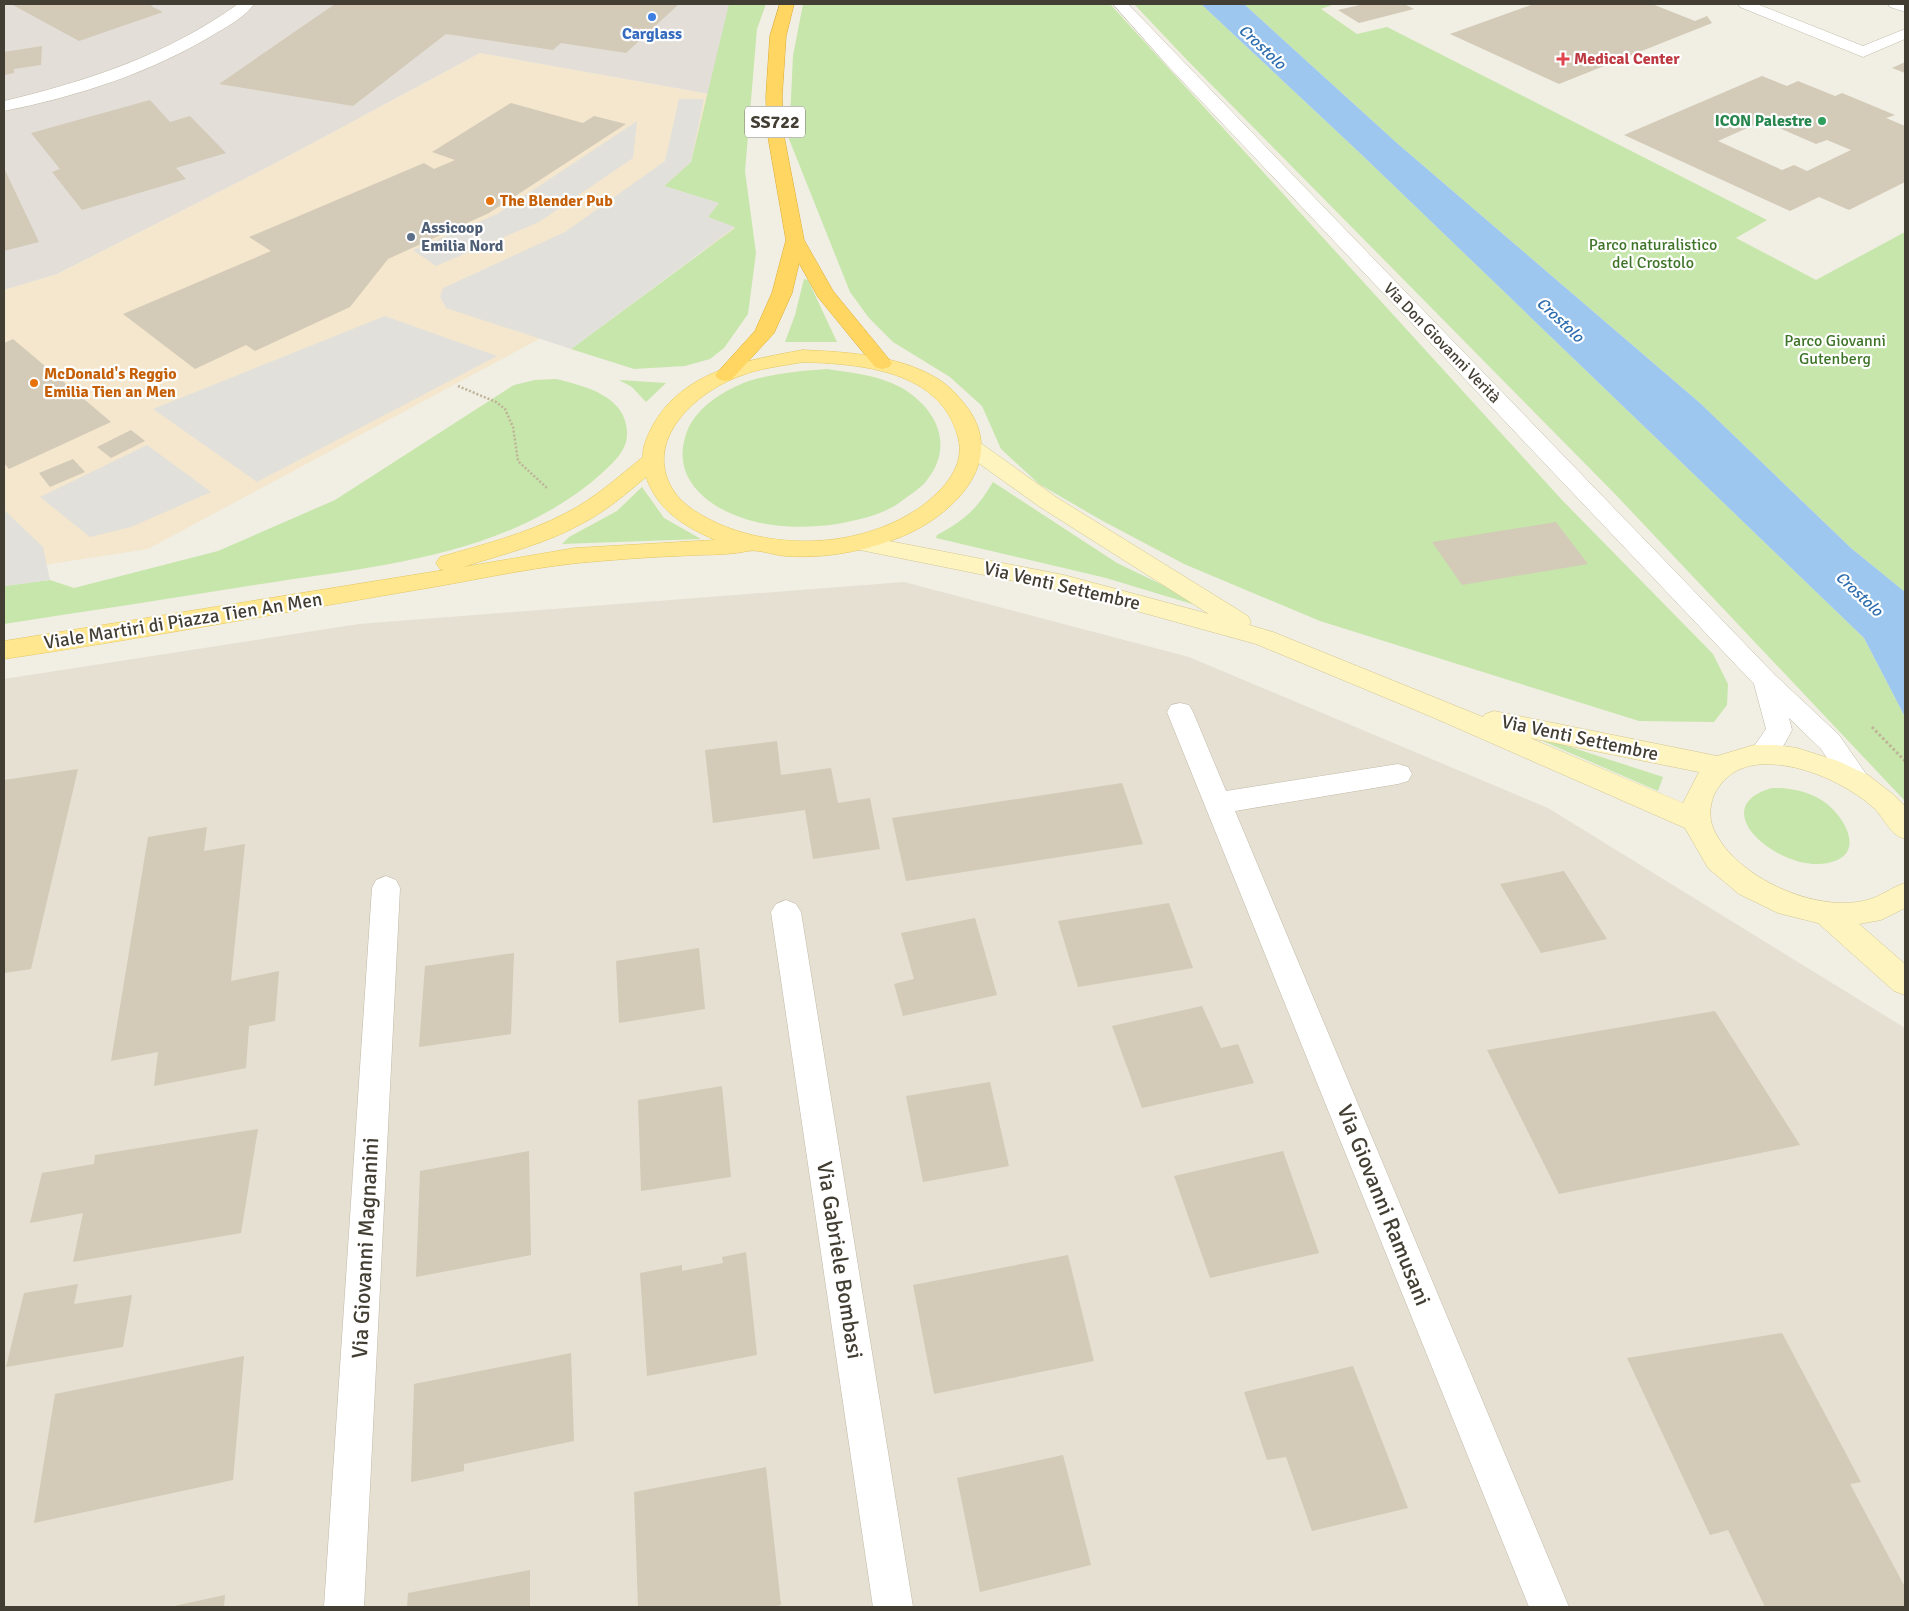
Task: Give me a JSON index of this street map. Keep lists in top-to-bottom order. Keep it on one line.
{"streets":{"highway":["SS722","Viale Martiri di Piazza Tien An Men"],"main road":["Via Venti Settembre"],"street":["Via Don Giovanni Verità","Via Giovanni Ramusani","Via Giovanni Magnanini","Via Gabriele Bombasi"]},"crossings":[["Via Venti Settembre","Viale Martiri di Piazza Tien An Men"]],"water":["Crostolo"],"parks":["Parco naturalistico del Crostolo","Parco Giovanni Gutenberg"],"places":{"other":["Carglass","ICON Palestre","The Blender Pub","Assicoop Emilia Nord","McDonald's Reggio Emilia Tien an Men"],"health":["Medical Center"]}}
